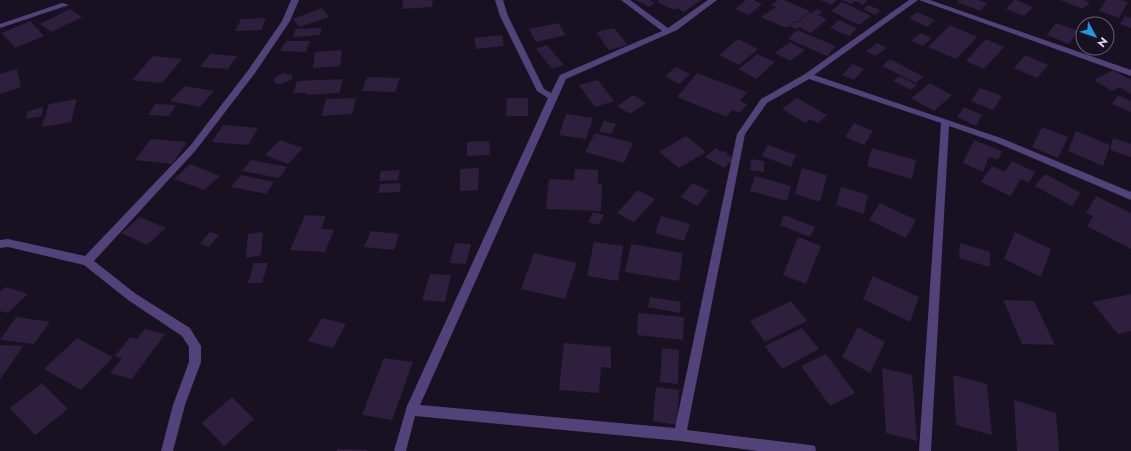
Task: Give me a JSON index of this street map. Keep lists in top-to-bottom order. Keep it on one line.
{"north":"bottom right"}
